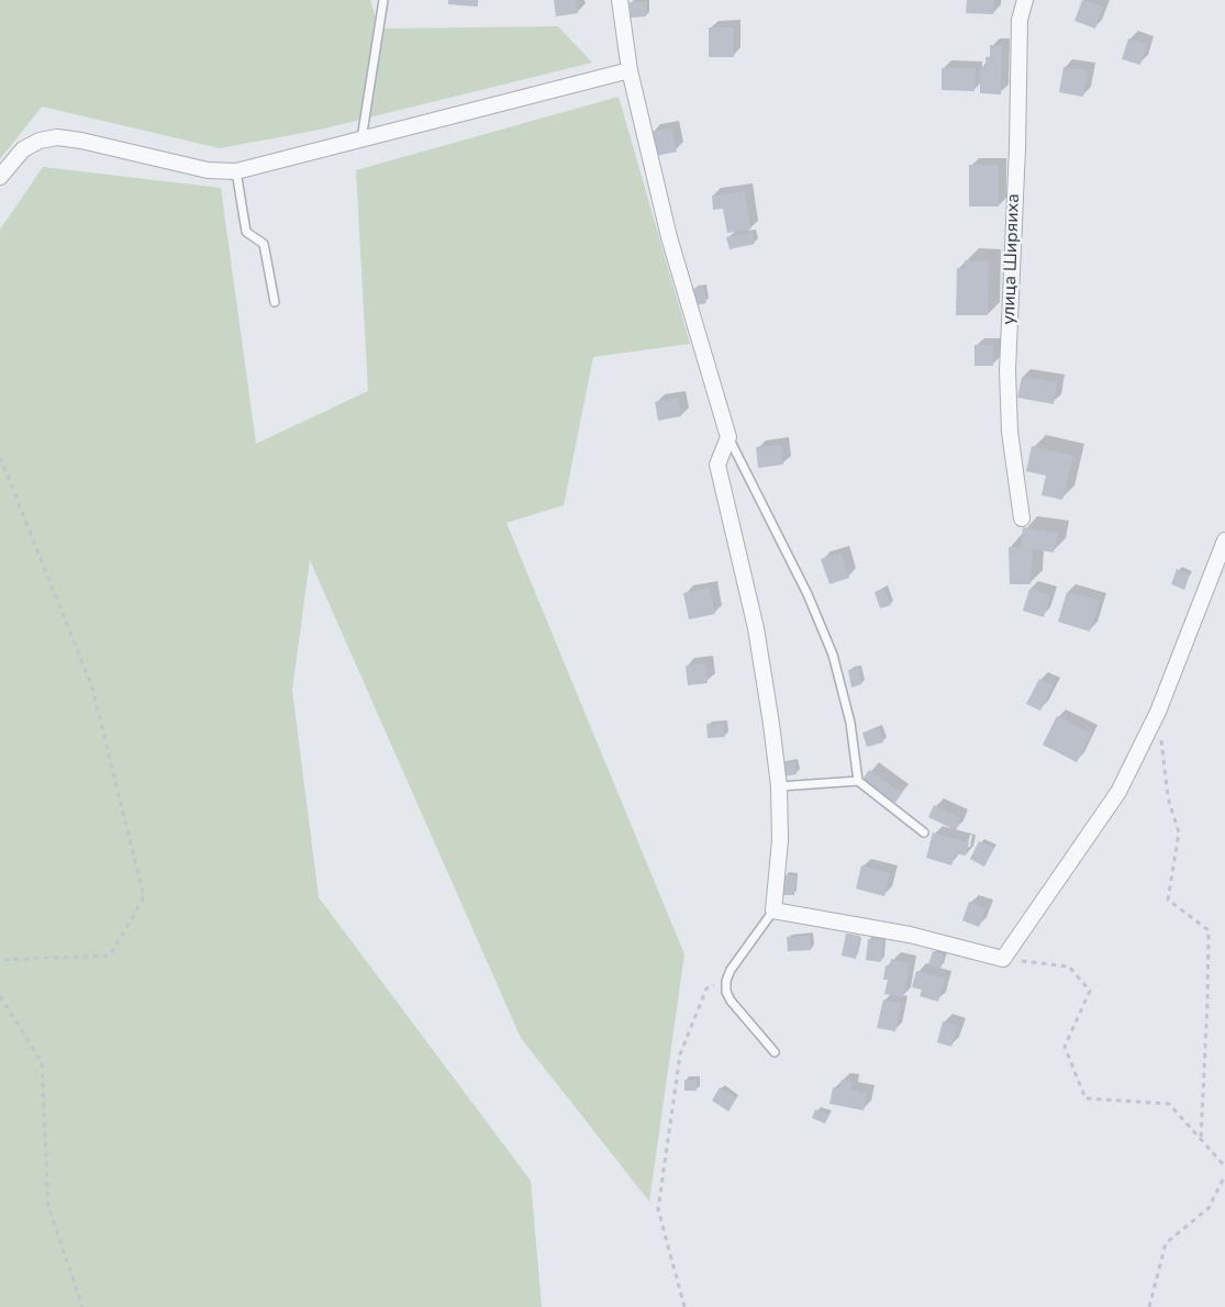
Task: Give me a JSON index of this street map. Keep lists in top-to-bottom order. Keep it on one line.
{"streets":{"street":["улица Ширяиха"]}}
